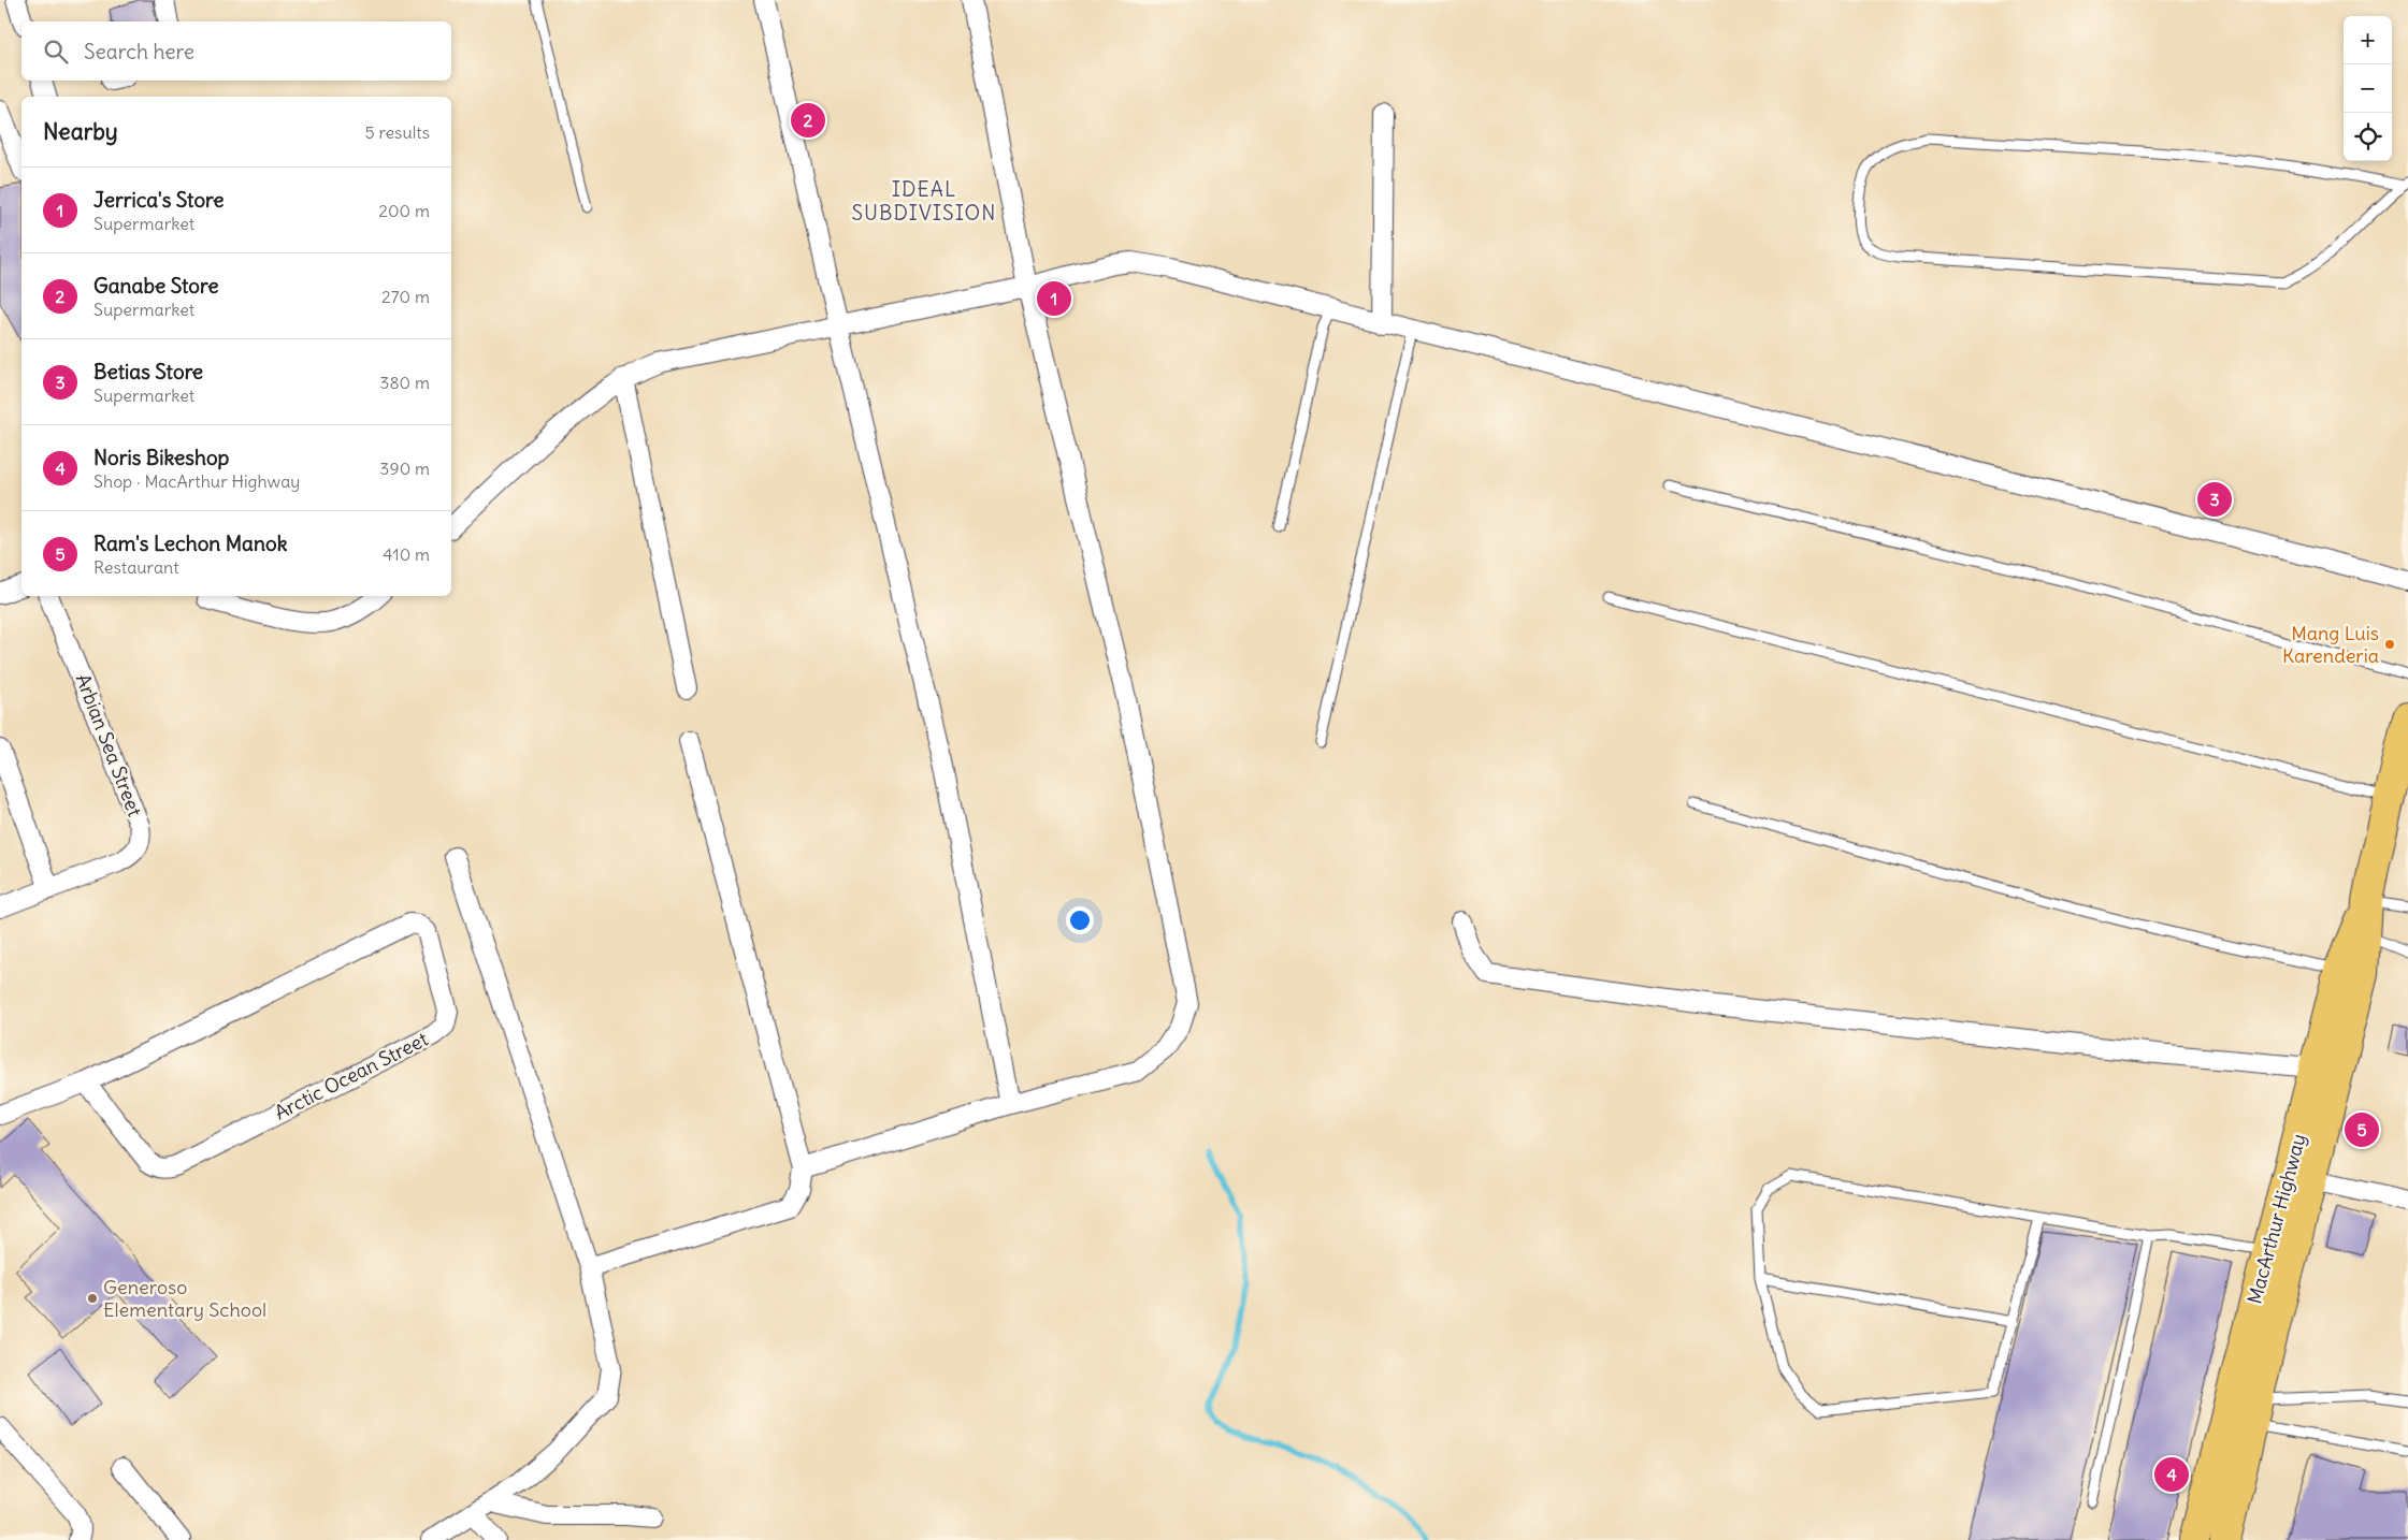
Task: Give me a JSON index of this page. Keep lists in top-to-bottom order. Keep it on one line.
{"streets":{"highway":["MacArthur Highway"],"street":["Arbian Sea Street","Arctic Ocean Street"]},"districts":["IDEAL SUBDIVISION"],"places":["Mang Luis Karenderia","Generoso Elementary School"],"page":{"map_buttons":["+","−"],"search":"Search here","heading":["Nearby","5 results"],"pins":["2","1","3","5","4"],"list":[{"mark":"1","name":"Jerrica's Store","note":"Supermarket","value":"200 m"},{"mark":"2","name":"Ganabe Store","note":"Supermarket","value":"270 m"},{"mark":"3","name":"Betias Store","note":"Supermarket","value":"380 m"},{"mark":"4","name":"Noris Bikeshop","note":"Shop · MacArthur Highway","value":"390 m"},{"mark":"5","name":"Ram's Lechon Manok","note":"Restaurant","value":"410 m"}]}}
